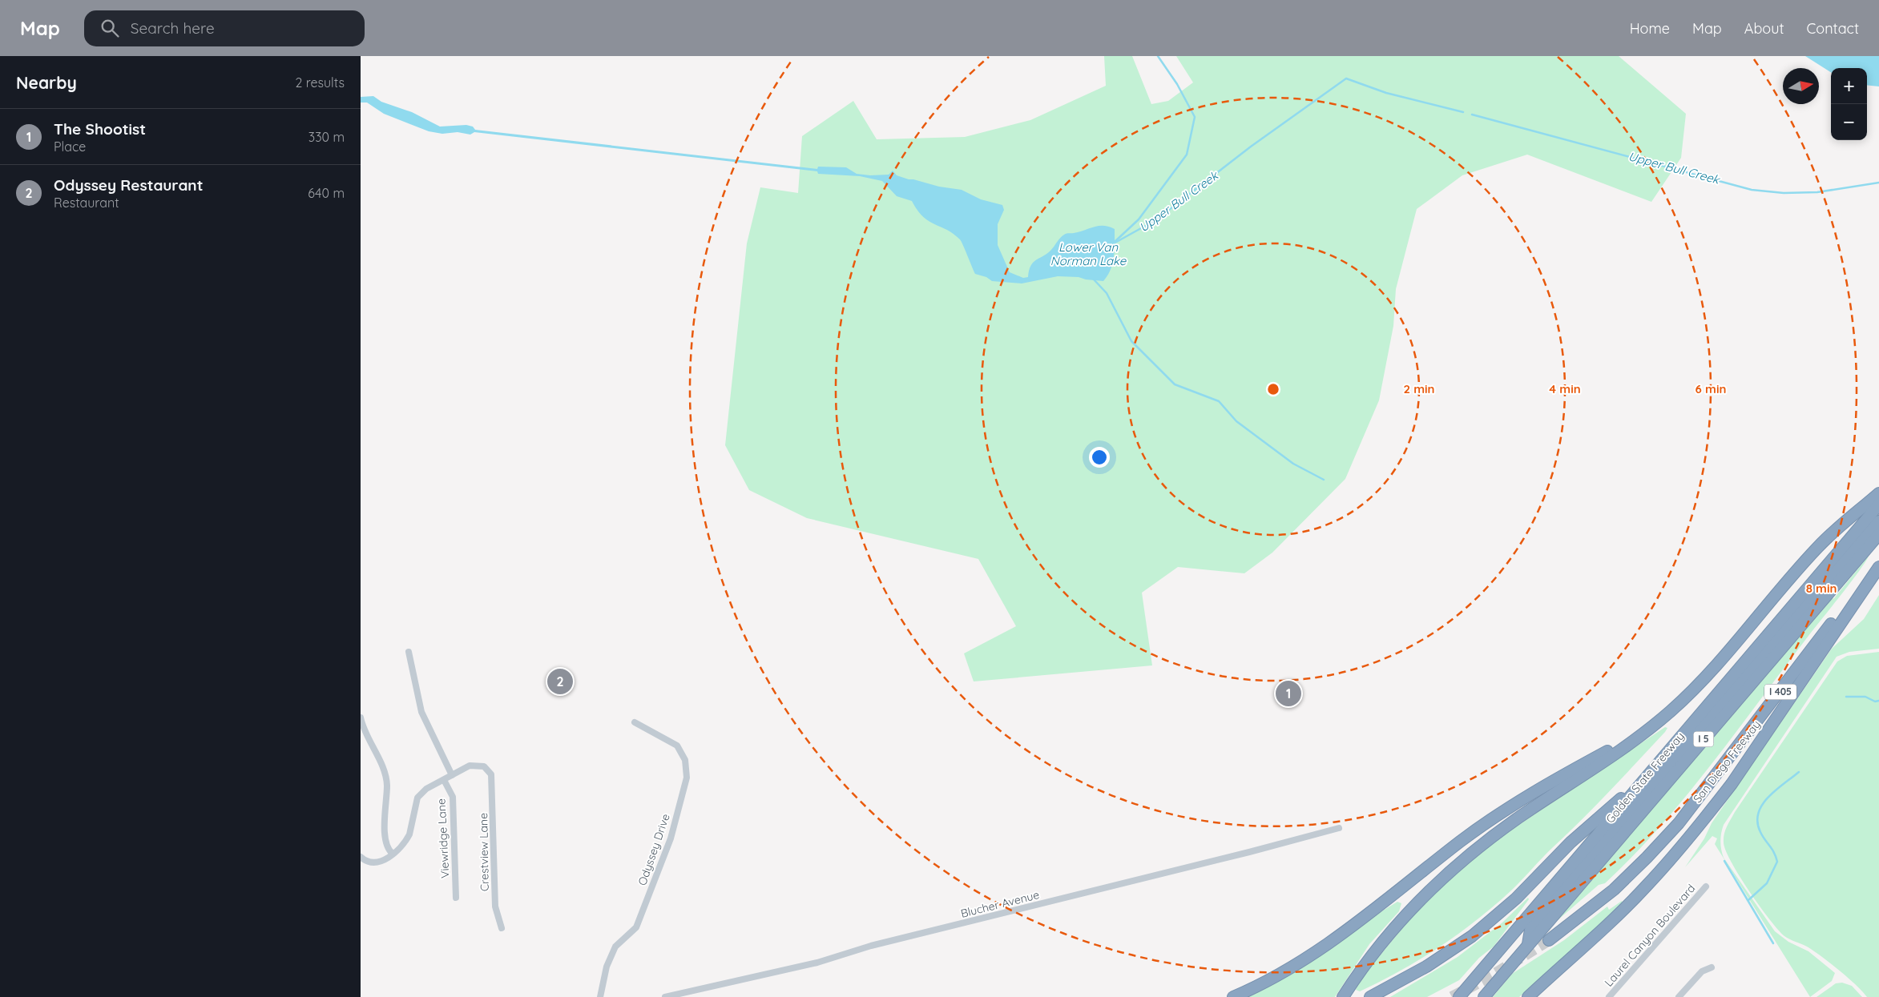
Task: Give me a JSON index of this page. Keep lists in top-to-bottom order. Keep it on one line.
{"streets":{"highway":["I 405","I 5","San Diego Freeway","Golden State Freeway"],"street":["Viewridge Lane","Odyssey Drive","Crestview Lane","Blucher Avenue","Laurel Canyon Boulevard"]},"water":["Upper Bull Creek","Lower Van Norman Lake"],"north":"right","page":{"header":"Map","search":"Search here","nav":["Home","Map","About","Contact"],"heading":["Nearby","2 results"],"map_buttons":["+","−"],"list":[{"mark":"1","name":"The Shootist","note":"Place","value":"330 m"},{"mark":"2","name":"Odyssey Restaurant","note":"Restaurant","value":"640 m"}],"pins":["2","1"]},"rings":["2 min","4 min","6 min","8 min"]}
